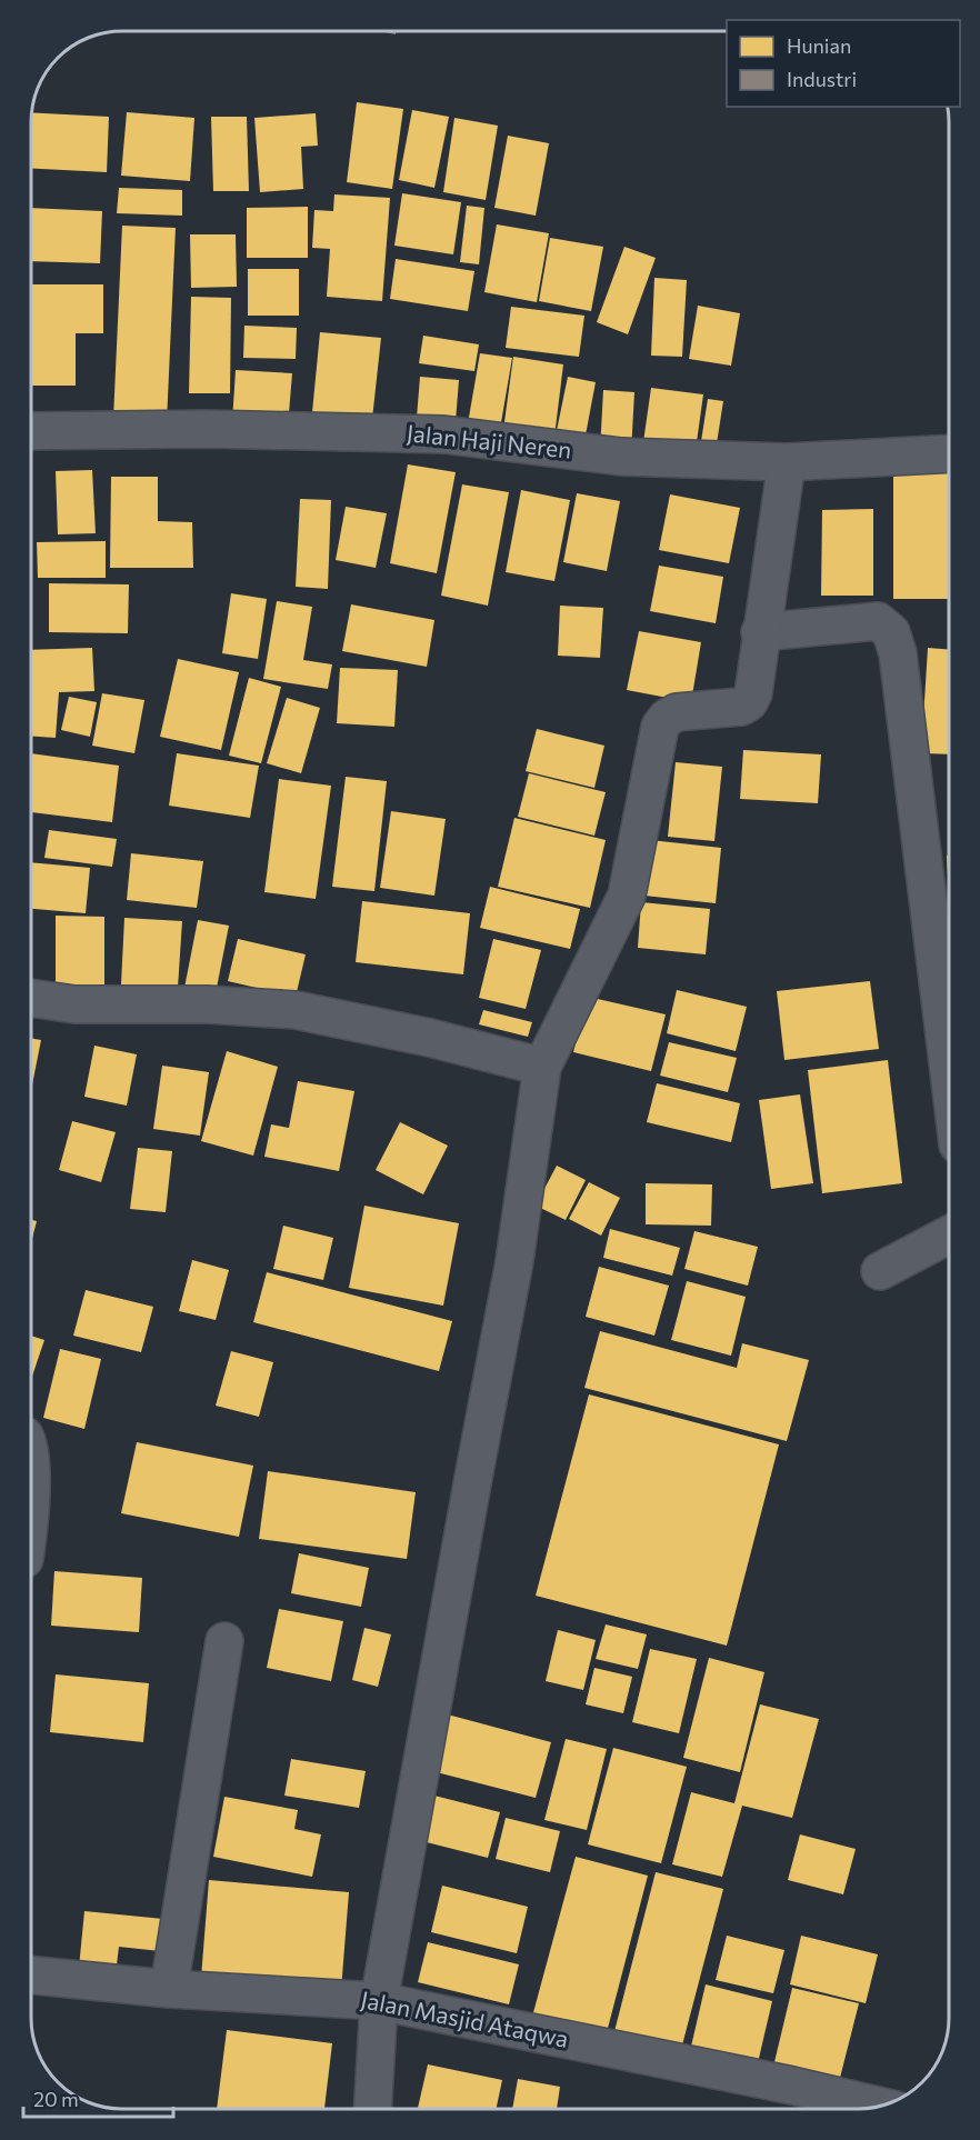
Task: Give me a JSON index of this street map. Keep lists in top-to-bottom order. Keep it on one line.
{"streets":{"street":["Jalan Haji Neren","Jalan Masjid Ataqwa"]},"legend":["Hunian","Industri"],"scale_bar":"20 m"}
